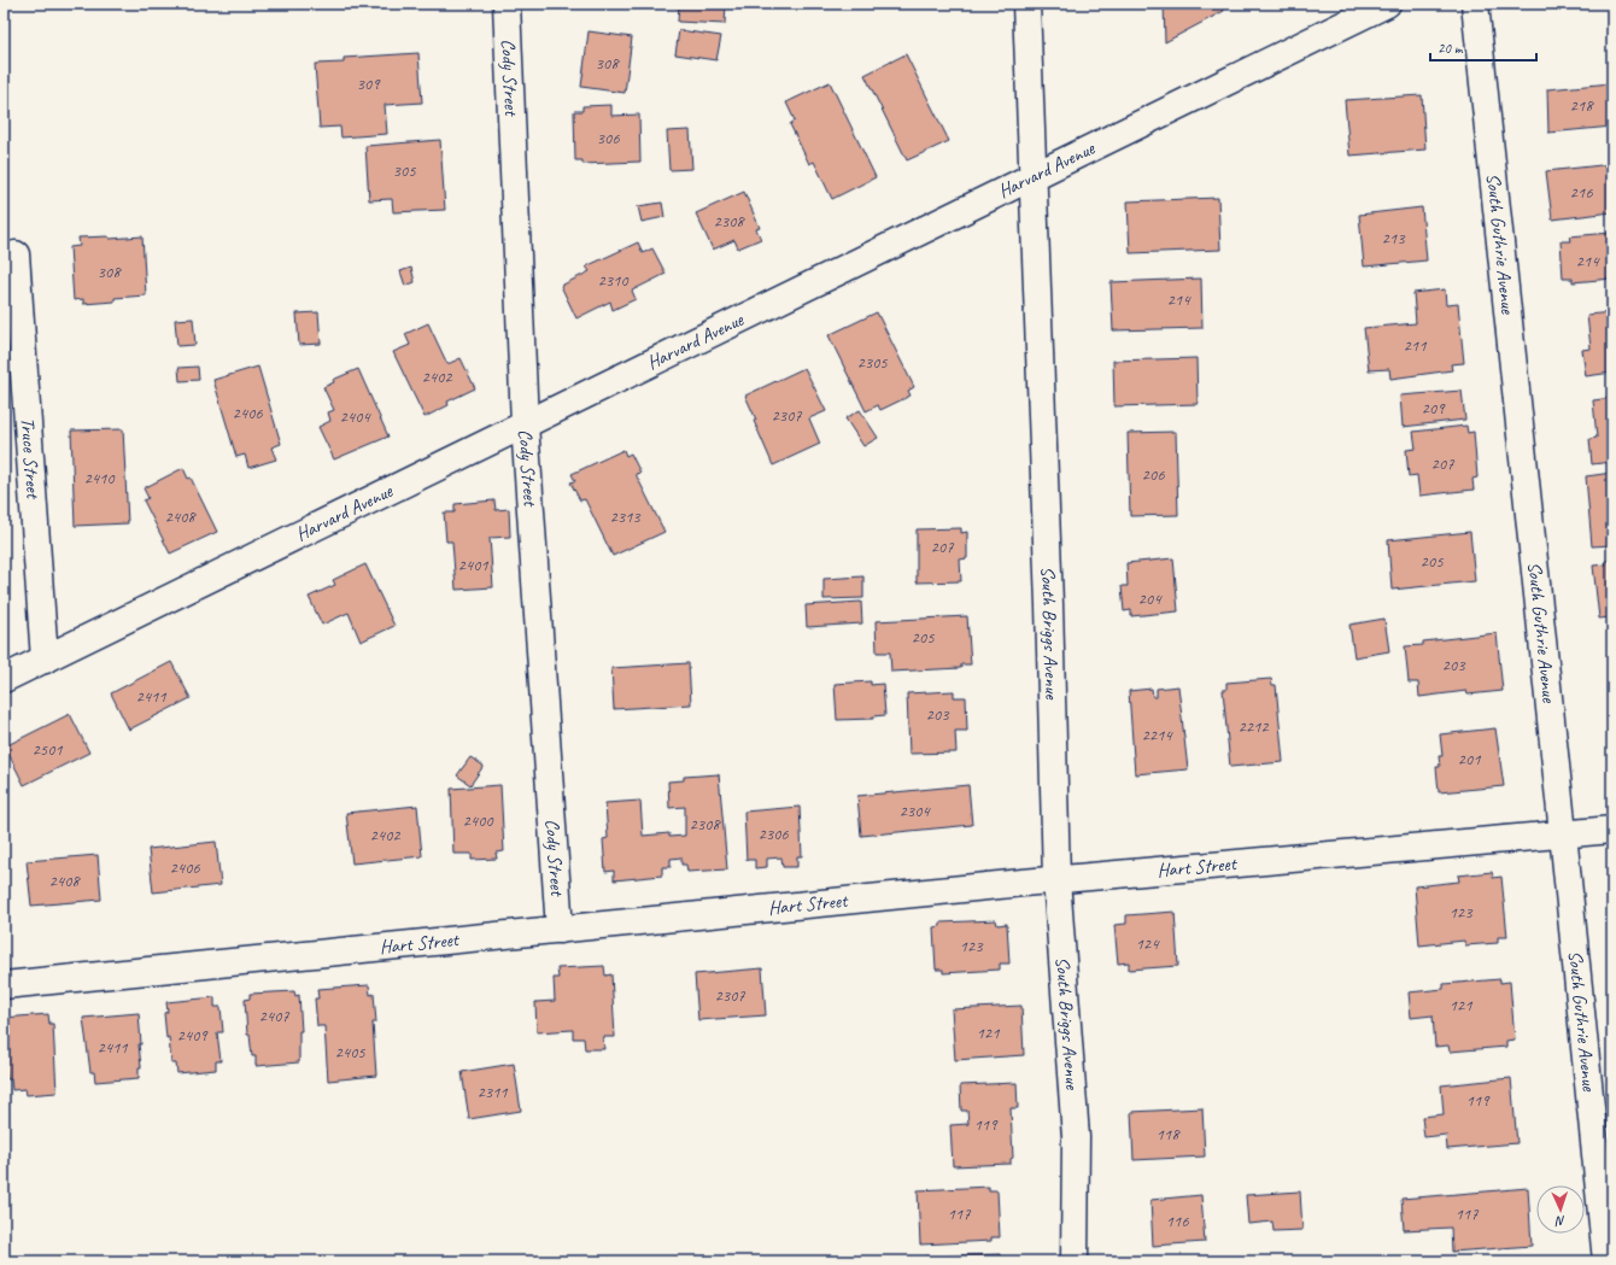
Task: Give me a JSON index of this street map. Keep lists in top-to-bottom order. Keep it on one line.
{"streets":{"street":["Cody Street","Harvard Avenue","South Guthrie Avenue","Truce Street","South Briggs Avenue","Hart Street"]},"crossings":[["Cody Street","Harvard Avenue"],["Cody Street","Hart Street"],["Harvard Avenue","Truce Street"],["Harvard Avenue","South Briggs Avenue"],["South Guthrie Avenue","Hart Street"],["South Briggs Avenue","Hart Street"]],"house_numbers":["308","309","218","306","305","216","2308","213","214","308","2310","214","211","2305","2402","209","2406","2307","2404","207","206","2410","2408","2313","207","205","2401","204","205","203","2411","203","2212","2214","2501","201","2304","2400","2308","2306","2402","2406","2408","123","124","123","2307","121","2407","121","2409","2411","2405","2311","119","119","118","117","117","116"],"scale_bar":"20 m","north":"bottom"}
